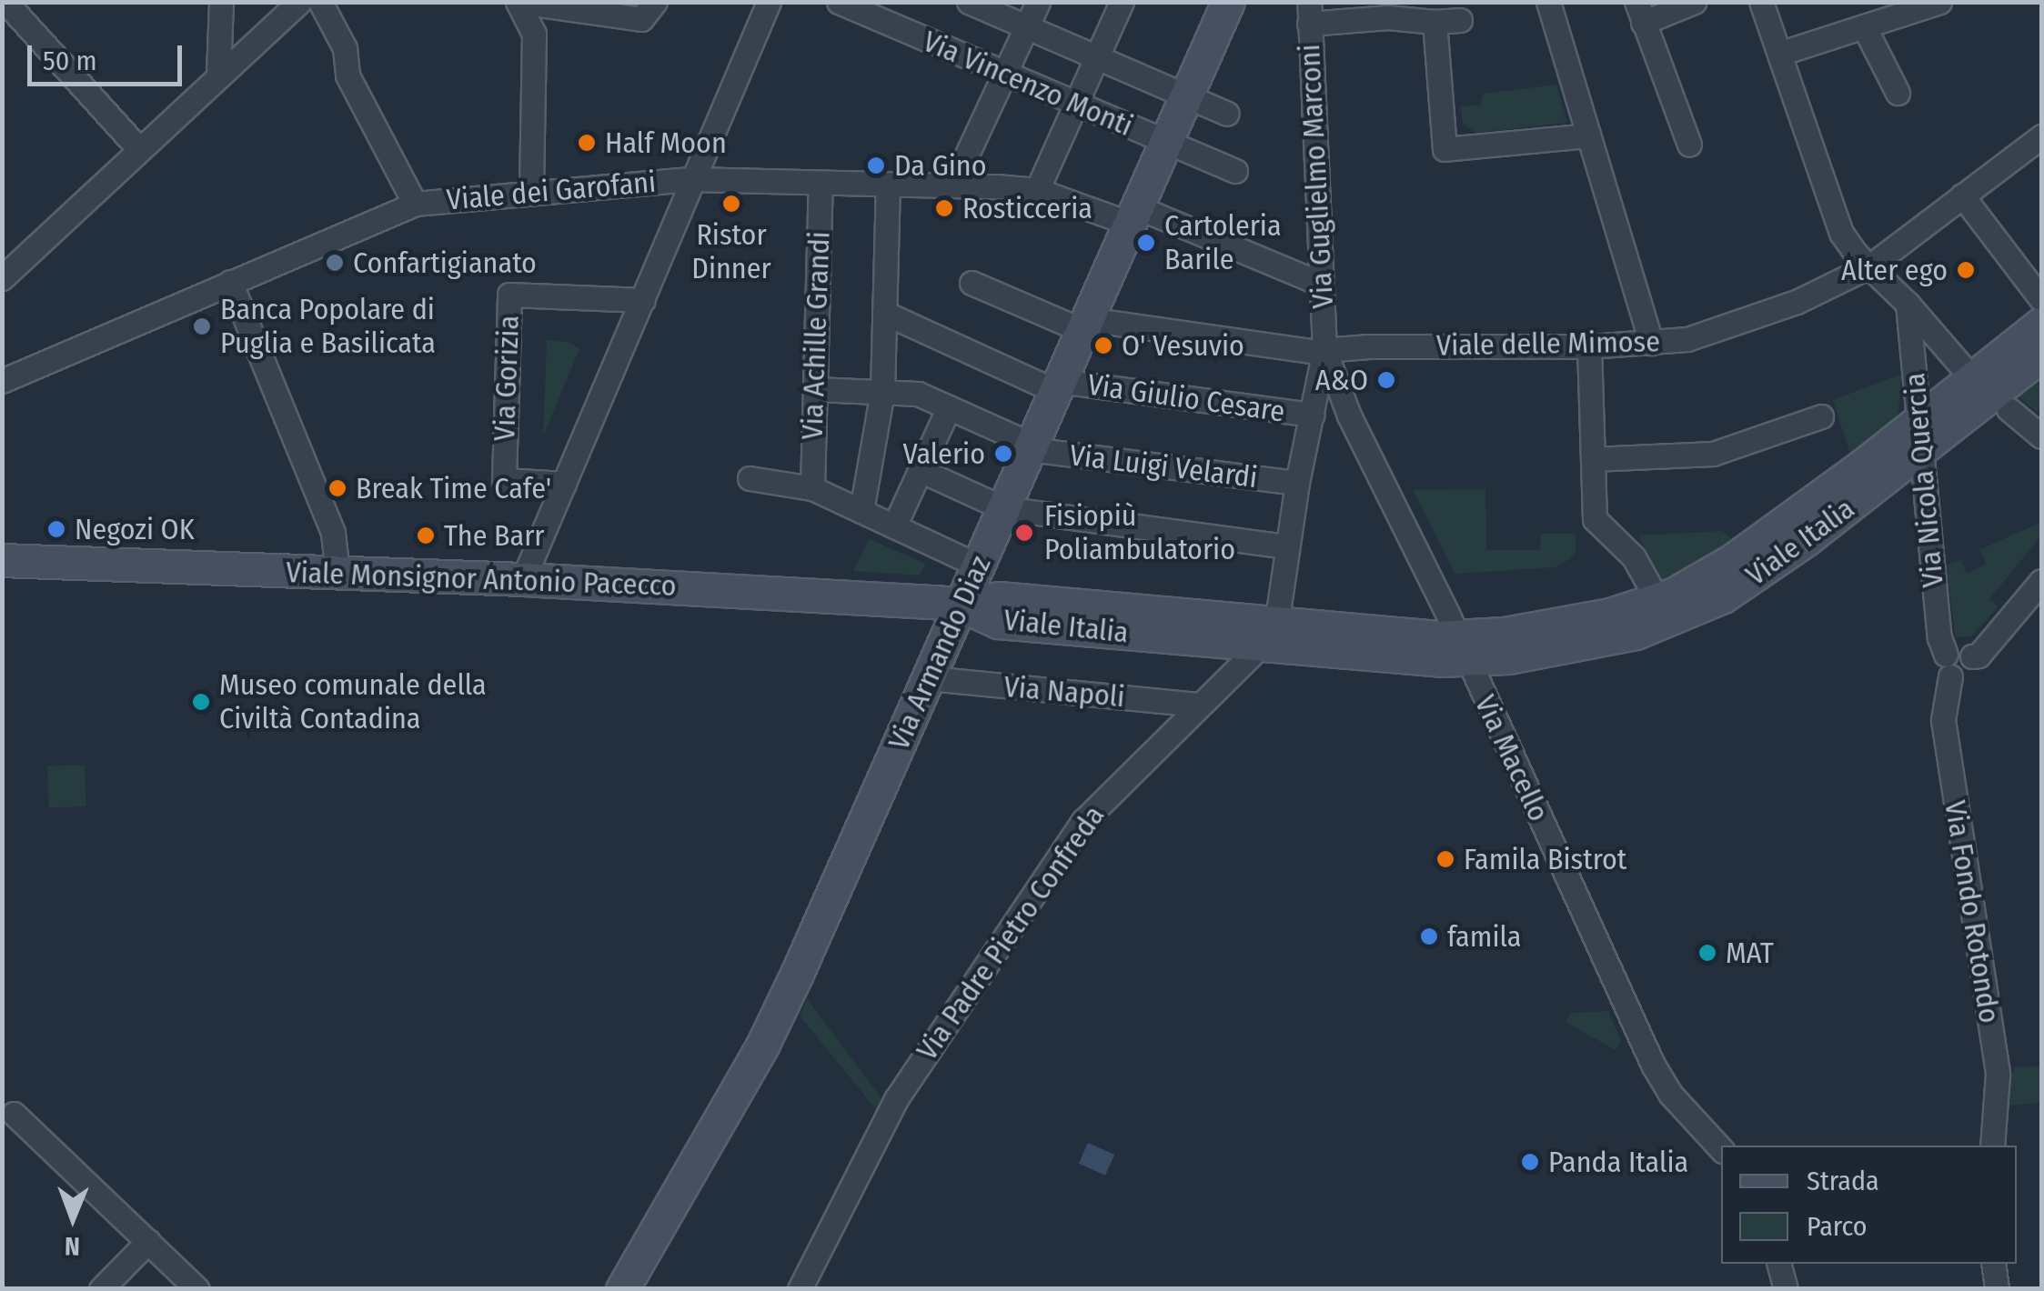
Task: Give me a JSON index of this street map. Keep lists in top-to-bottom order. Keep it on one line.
{"streets":{"main road":["Viale Italia","Viale Monsignor Antonio Pacecco","Via Armando Diaz"],"street":["Via Vincenzo Monti","Via Guglielmo Marconi","Viale dei Garofani","Via Achille Grandi","Viale delle Mimose","Via Gorizia","Via Giulio Cesare","Via Luigi Velardi","Via Nicola Quercia","Via Napoli","Via Macello","Via Fondo Rotondo","Via Padre Pietro Confreda"]},"crossings":[["Via Vincenzo Monti","Via Armando Diaz"],["Via Guglielmo Marconi","Viale dei Garofani"],["Via Guglielmo Marconi","Viale delle Mimose"],["Via Guglielmo Marconi","Via Macello"],["Viale dei Garofani","Via Achille Grandi"],["Viale dei Garofani","Via Armando Diaz"],["Via Achille Grandi","Via Luigi Velardi"],["Viale delle Mimose","Via Nicola Quercia"],["Viale delle Mimose","Via Armando Diaz"],["Viale delle Mimose","Via Macello"],["Via Giulio Cesare","Via Armando Diaz"],["Via Luigi Velardi","Via Armando Diaz"],["Via Nicola Quercia","Viale Italia"],["Via Nicola Quercia","Via Fondo Rotondo"],["Viale Italia","Viale Monsignor Antonio Pacecco"],["Viale Italia","Via Armando Diaz"],["Viale Italia","Via Macello"],["Viale Italia","Via Padre Pietro Confreda"],["Viale Monsignor Antonio Pacecco","Via Armando Diaz"],["Via Armando Diaz","Via Napoli"],["Via Napoli","Via Padre Pietro Confreda"]],"places":["Half Moon","Da Gino","Ristor Dinner","Rosticceria","Cartoleria Barile","Confartigianato","Alter ego","Banca Popolare di Puglia e Basilicata","O' Vesuvio","A&O","Valerio","Break Time Cafe'","Negozi OK","Fisiopiù Poliambulatorio","The Barr","Museo comunale della Civiltà Contadina","Famila Bistrot","famila","MAT","Panda Italia"],"legend":["Strada","Parco"],"scale_bar":"50 m","north":"bottom"}
